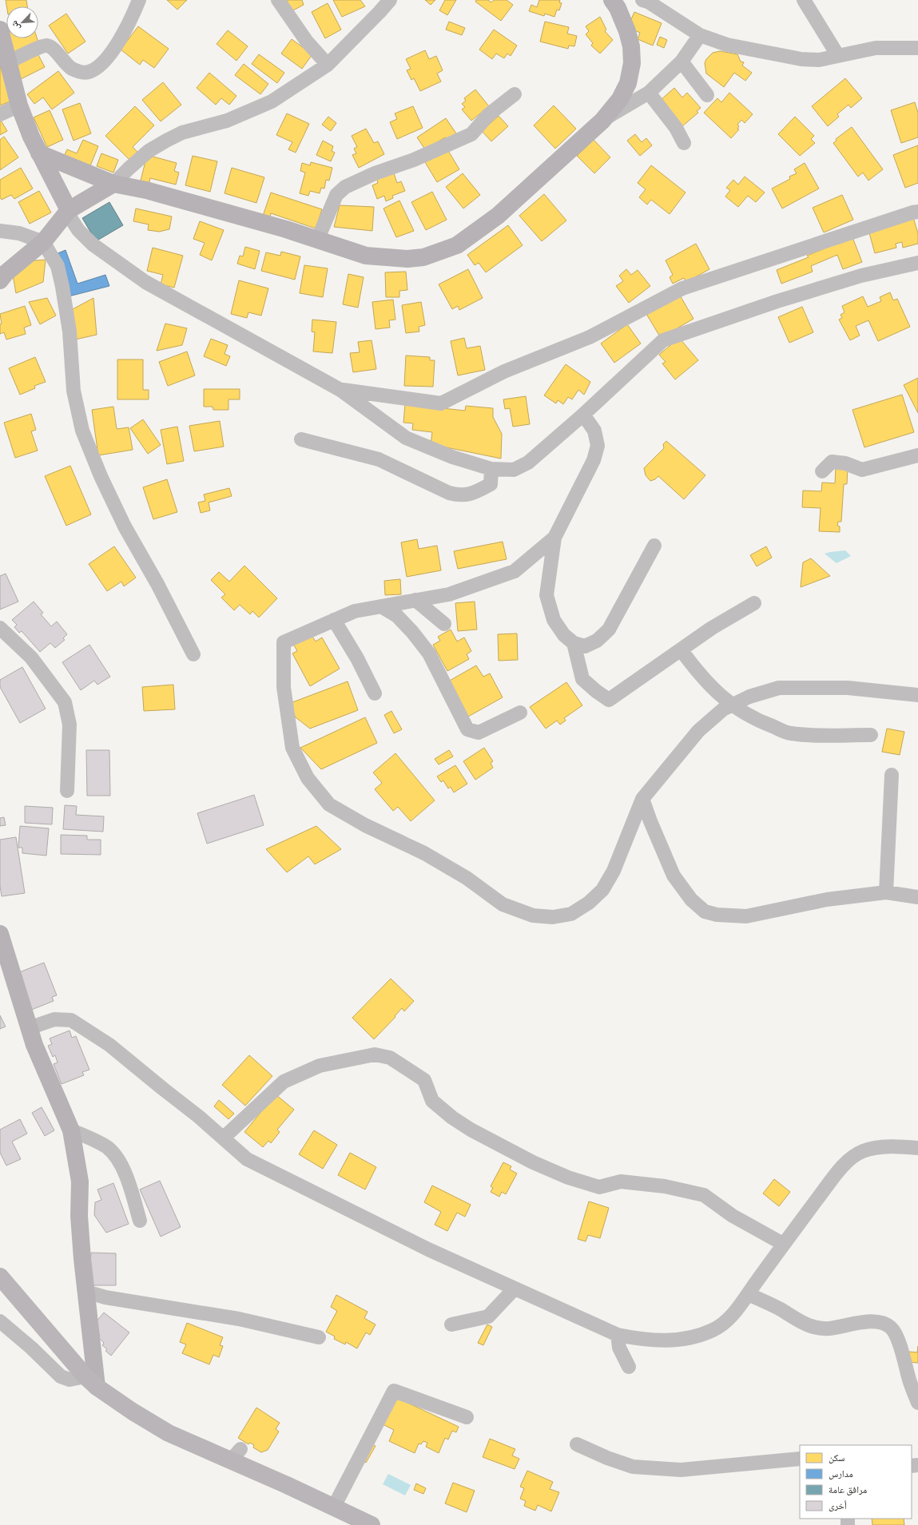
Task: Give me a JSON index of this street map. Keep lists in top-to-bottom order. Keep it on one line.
{"legend":["سكن","مدارس","مرافق عامة","أخرى"],"north":"bottom left"}
